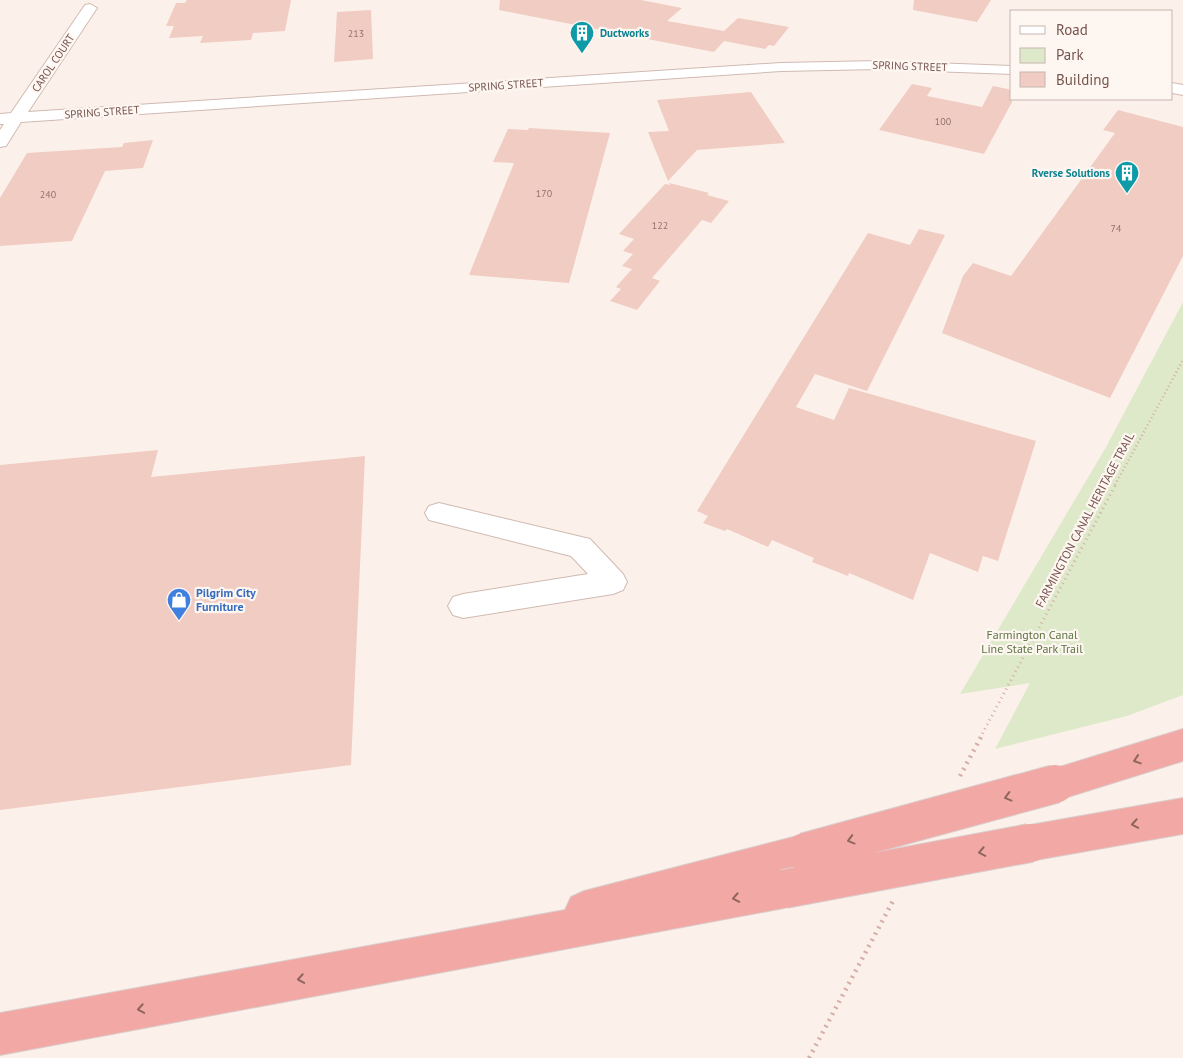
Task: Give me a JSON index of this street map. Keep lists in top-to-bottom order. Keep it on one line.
{"streets":{"street":["CAROL COURT","SPRING STREET"],"path":["FARMINGTON CANAL HERITAGE TRAIL"]},"crossings":[["CAROL COURT","SPRING STREET"]],"parks":["Farmington Canal Line State Park Trail"],"places":{"building":["Ductworks","Rverse Solutions"],"shop":["Pilgrim City Furniture"]},"house_numbers":["213","100","170","240","122","74"],"legend":["Road","Park","Building"]}
